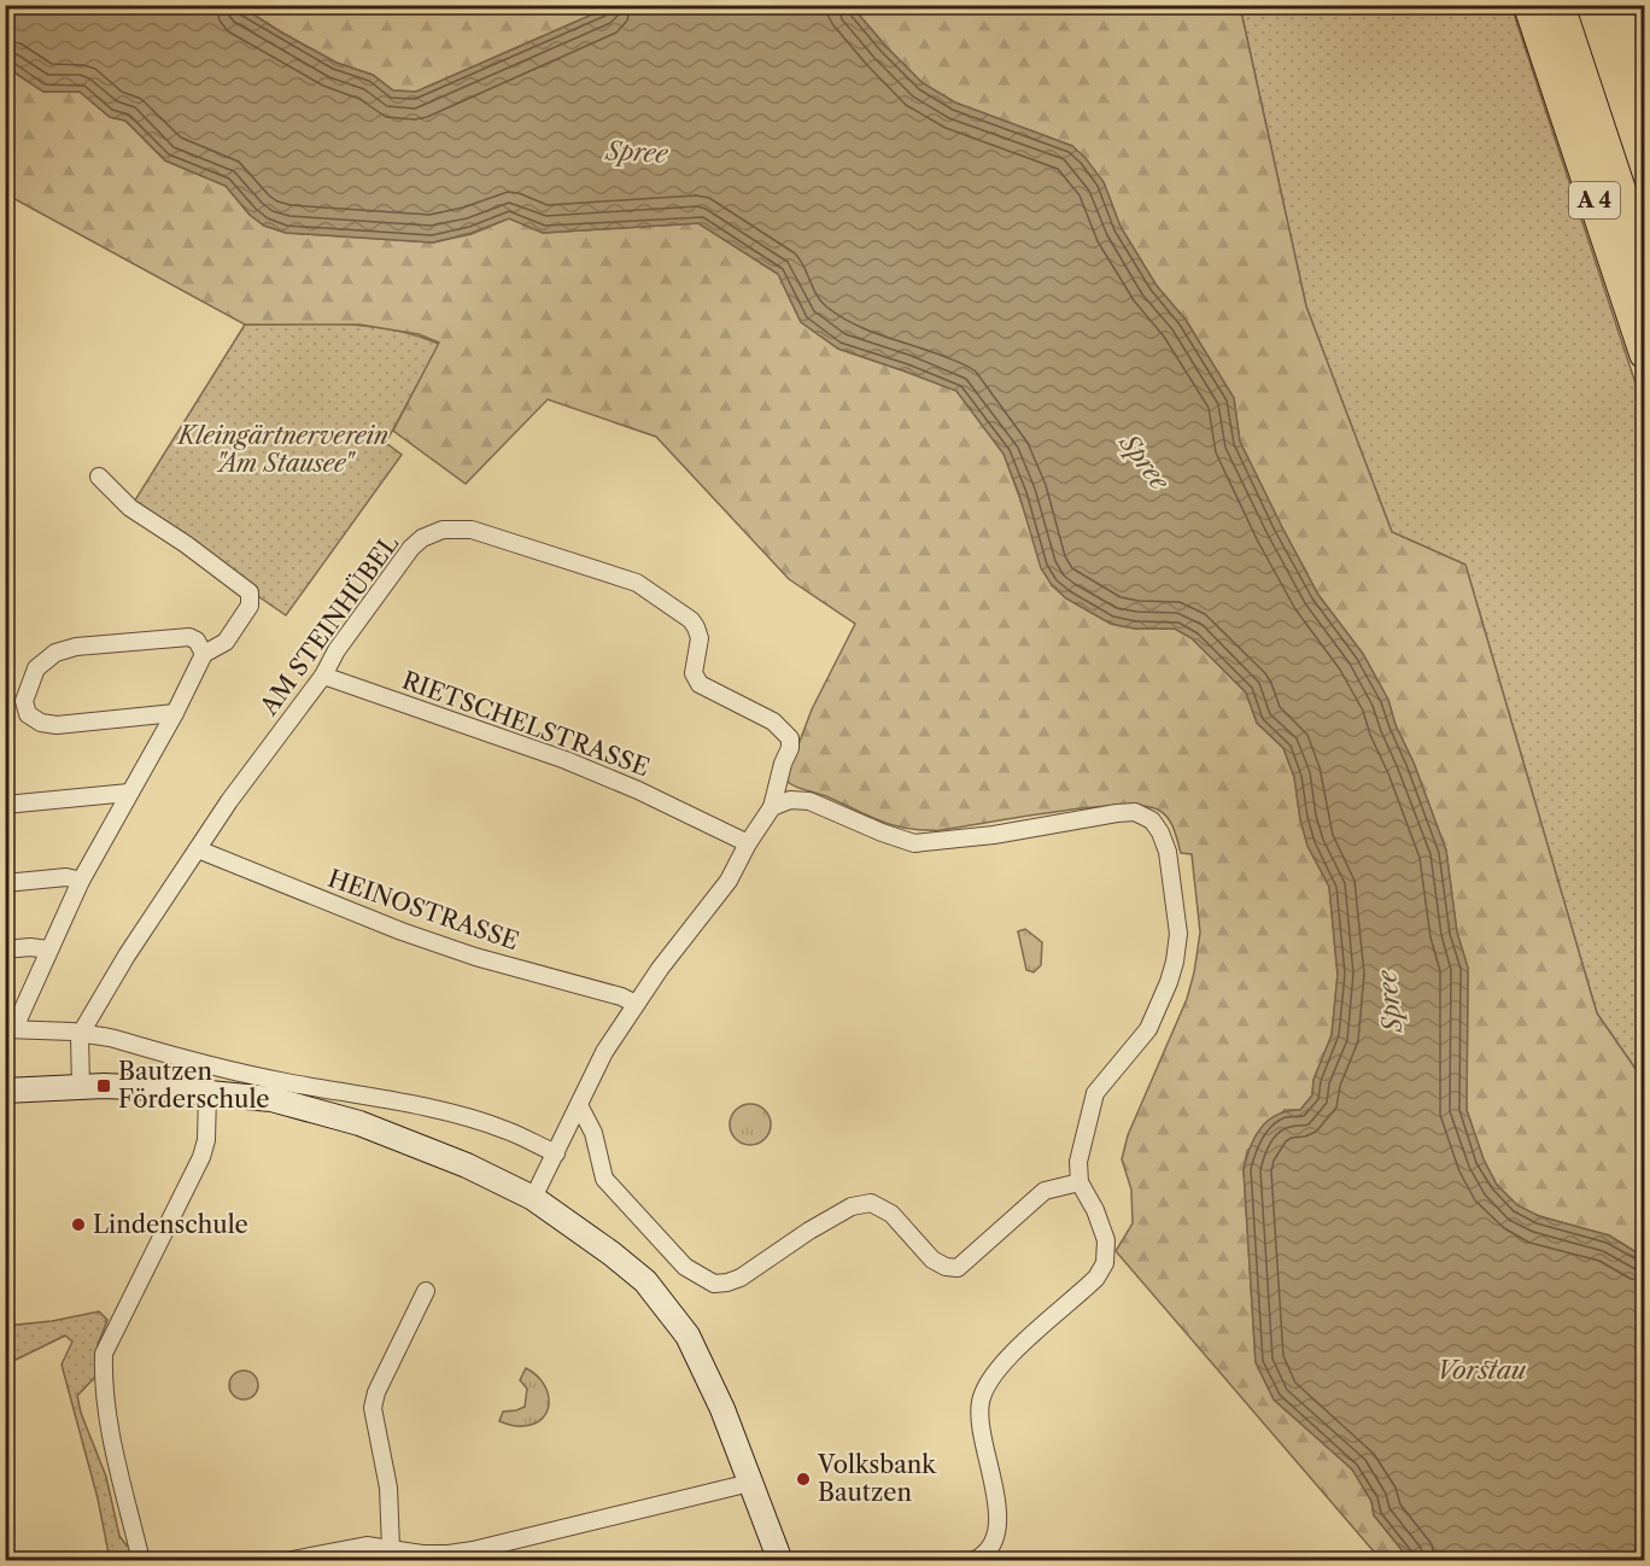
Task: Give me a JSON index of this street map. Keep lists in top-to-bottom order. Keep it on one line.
{"streets":{"highway":["A 4"],"street":["AM STEINHÜBEL","RIETSCHELSTRASSE","HEINOSTRASSE"]},"crossings":[["AM STEINHÜBEL","RIETSCHELSTRASSE"],["AM STEINHÜBEL","HEINOSTRASSE"]],"water":["Spree","Vorstau"],"parks":["Kleingärtnerverein \"Am Stausee\""],"places":{"transit":["Bautzen Förderschule"],"other":["Lindenschule","Volksbank Bautzen"]}}
